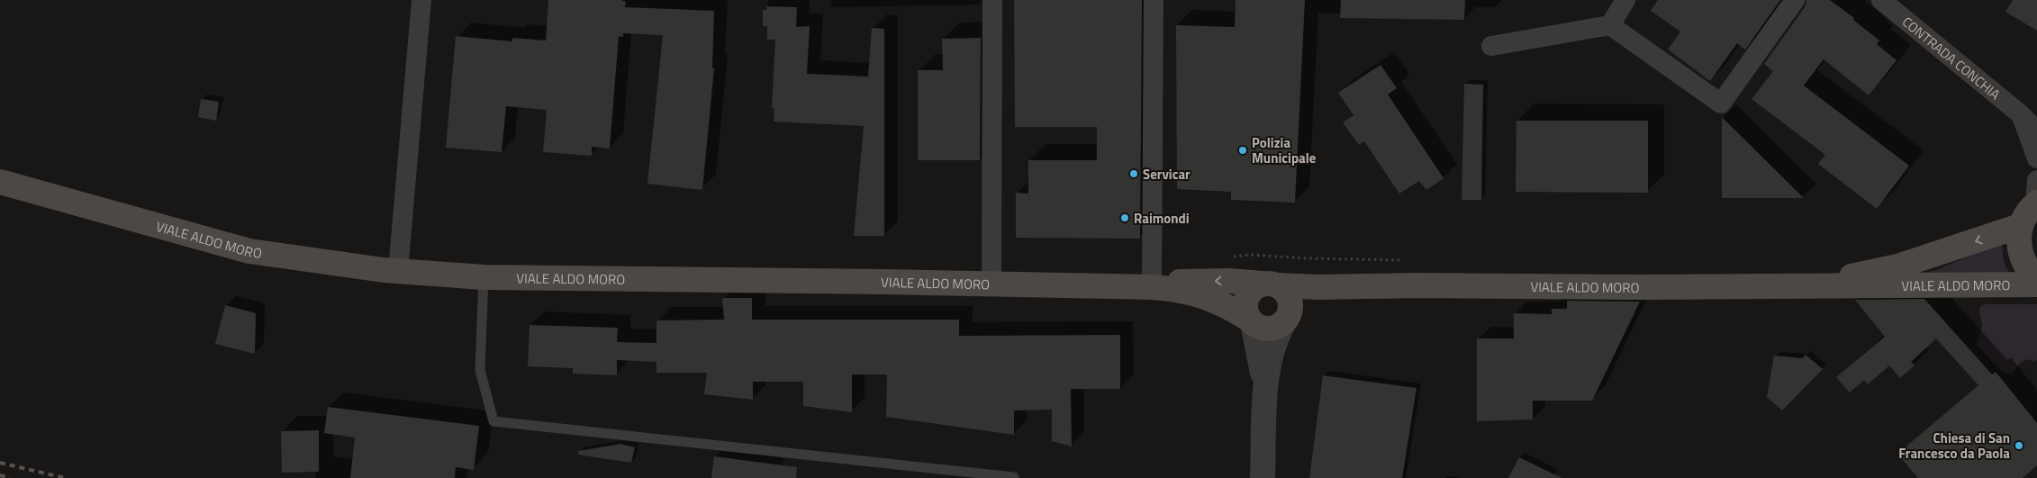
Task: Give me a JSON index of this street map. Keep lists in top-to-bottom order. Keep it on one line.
{"streets":{"main road":["VIALE ALDO MORO"],"street":["CONTRADA CONCHIA"]},"places":["Polizia Municipale","Servicar","Raimondi","Chiesa di San Francesco da Paola"]}
